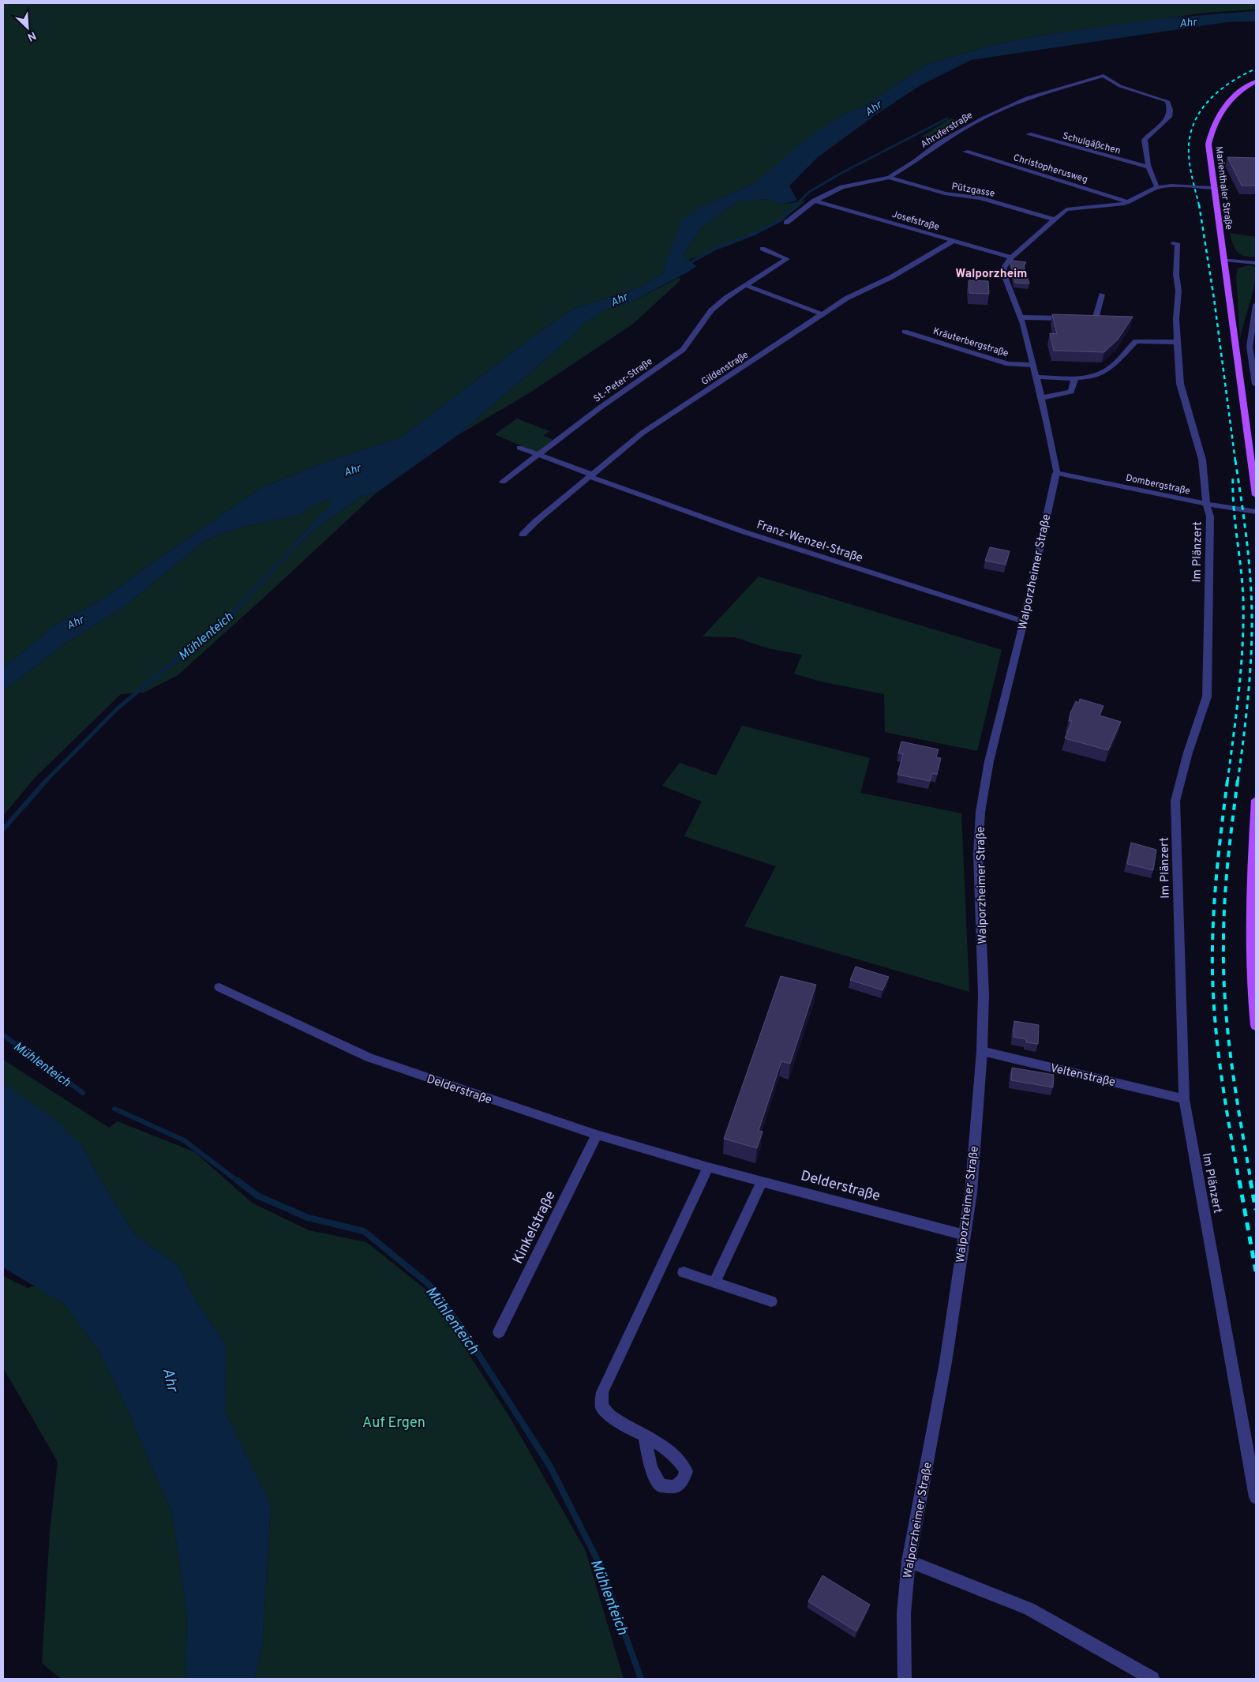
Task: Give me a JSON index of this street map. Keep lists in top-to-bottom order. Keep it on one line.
{"streets":{"main road":["Marienthaler Straße"],"street":["Ahruferstraße","Schulgäßchen","Christopherusweg","Pützgasse","Josefstraße","Kräuterbergstraße","Gildenstraße","St.-Peter-Straße","Dombergstraße","Franz-Wenzel-Straße","Im Plänzert","Walporzheimer Straße","Veltenstraße","Delderstraße","Kinkelstraße"]},"crossings":[["Ahruferstraße","Schulgäßchen"],["Ahruferstraße","Pützgasse"],["Ahruferstraße","Josefstraße"],["Christopherusweg","Walporzheimer Straße"],["Marienthaler Straße","Walporzheimer Straße"],["Pützgasse","Walporzheimer Straße"],["Josefstraße","Gildenstraße"],["Josefstraße","Walporzheimer Straße"],["Kräuterbergstraße","Walporzheimer Straße"],["Gildenstraße","Franz-Wenzel-Straße"],["St.-Peter-Straße","Franz-Wenzel-Straße"],["Dombergstraße","Im Plänzert"],["Dombergstraße","Walporzheimer Straße"],["Franz-Wenzel-Straße","Walporzheimer Straße"],["Im Plänzert","Veltenstraße"],["Walporzheimer Straße","Veltenstraße"],["Walporzheimer Straße","Delderstraße"],["Delderstraße","Kinkelstraße"]],"districts":["Walporzheim"],"water":["Ahr","Mühlenteich"],"parks":["Auf Ergen"],"north":"bottom right"}
